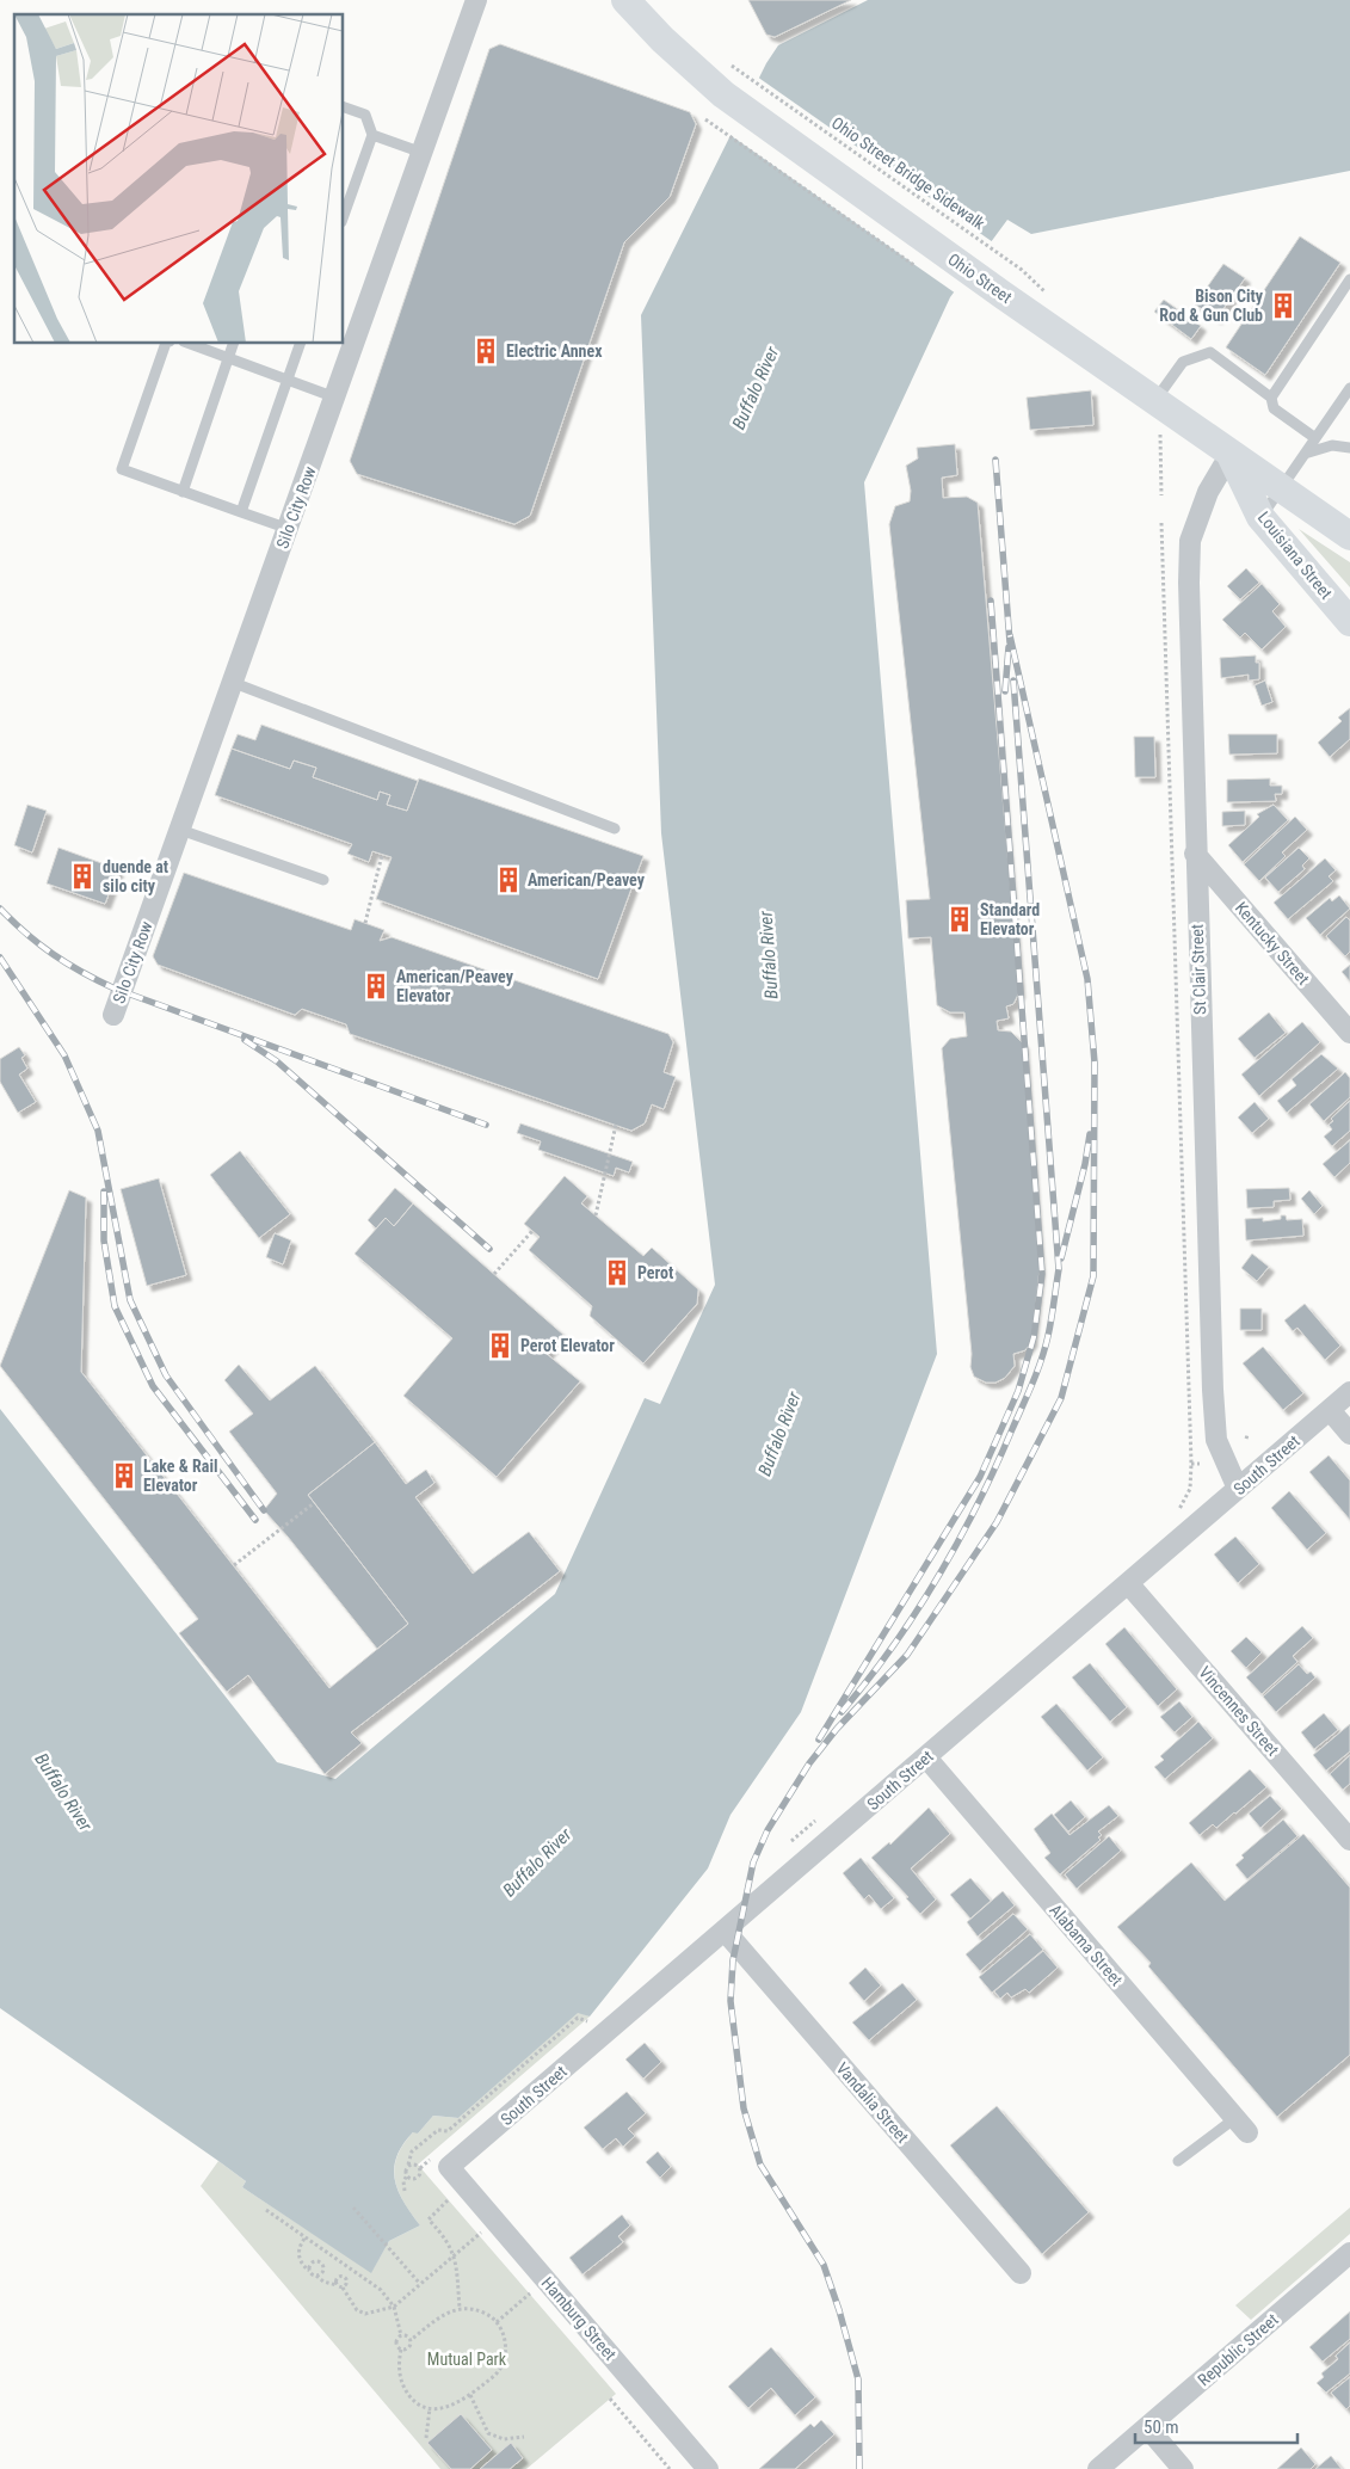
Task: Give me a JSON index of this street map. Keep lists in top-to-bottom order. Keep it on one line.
{"streets":{"street":["Ohio Street","Silo City Row","Louisiana Street","Kentucky Street","St Clair Street","South Street","Vincennes Street","Alabama Street","Vandalia Street","Hamburg Street","Republic Street"],"path":["Ohio Street Bridge Sidewalk"]},"crossings":[["Ohio Street Bridge Sidewalk","Ohio Street"],["Ohio Street","Louisiana Street"],["Ohio Street","St Clair Street"],["Louisiana Street","St Clair Street"],["Kentucky Street","St Clair Street"],["St Clair Street","South Street"],["South Street","Vincennes Street"],["South Street","Alabama Street"],["South Street","Vandalia Street"],["South Street","Hamburg Street"]],"water":["Buffalo River"],"parks":["Mutual Park"],"places":{"building":["Bison City Rod & Gun Club","Electric Annex","duende at silo city","American/Peavey","Standard Elevator","American/Peavey Elevator","Perot","Perot Elevator","Lake & Rail Elevator"]},"scale_bar":"50 m"}
